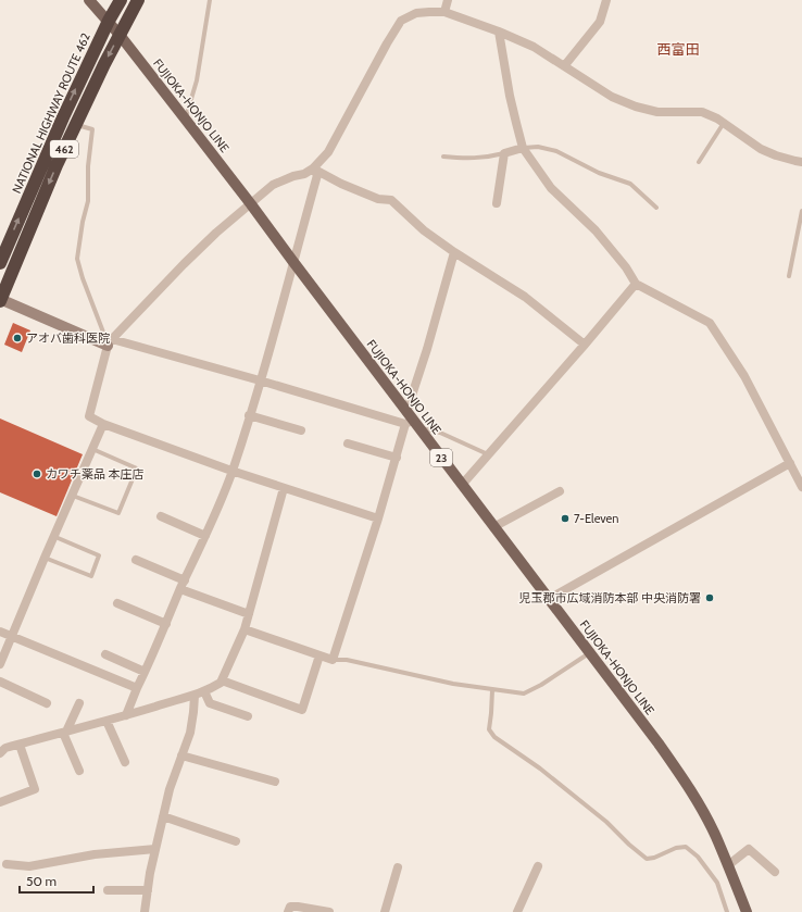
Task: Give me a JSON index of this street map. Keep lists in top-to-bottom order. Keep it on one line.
{"streets":{"highway":["NATIONAL HIGHWAY ROUTE 462","462"],"main road":["FUJIOKA-HONJO LINE","23"]},"crossings":[["FUJIOKA-HONJO LINE","NATIONAL HIGHWAY ROUTE 462"],["FUJIOKA-HONJO LINE","462"]],"districts":["西富田"],"places":["アオバ歯科医院","カワチ薬品 本庄店","7-Eleven","児玉郡市広域消防本部 中央消防署"],"scale_bar":"50 m"}
